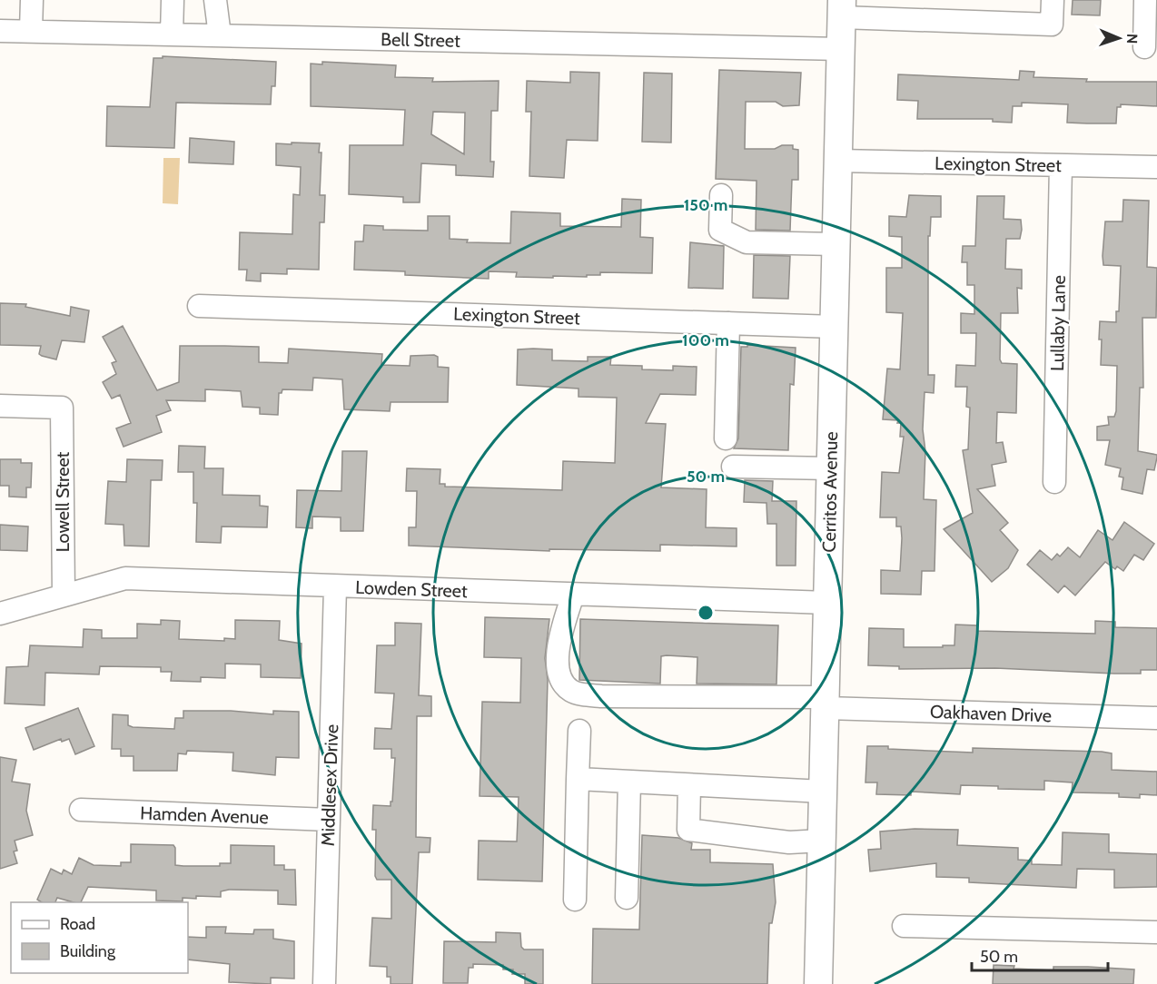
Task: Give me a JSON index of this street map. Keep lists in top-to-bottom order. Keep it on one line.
{"streets":{"main road":["Cerritos Avenue"],"street":["Bell Street","Lexington Street","Lullaby Lane","Lowell Street","Lowden Street","Oakhaven Drive","Middlesex Drive","Hamden Avenue"]},"crossings":[["Bell Street","Cerritos Avenue"],["Lexington Street","Lullaby Lane"],["Lexington Street","Cerritos Avenue"],["Cerritos Avenue","Lowden Street"],["Cerritos Avenue","Oakhaven Drive"],["Lowell Street","Lowden Street"],["Lowden Street","Oakhaven Drive"],["Lowden Street","Middlesex Drive"],["Middlesex Drive","Hamden Avenue"]],"legend":["Road","Building"],"scale_bar":"50 m","north":"right","rings":["150 m","100 m","50 m"]}
